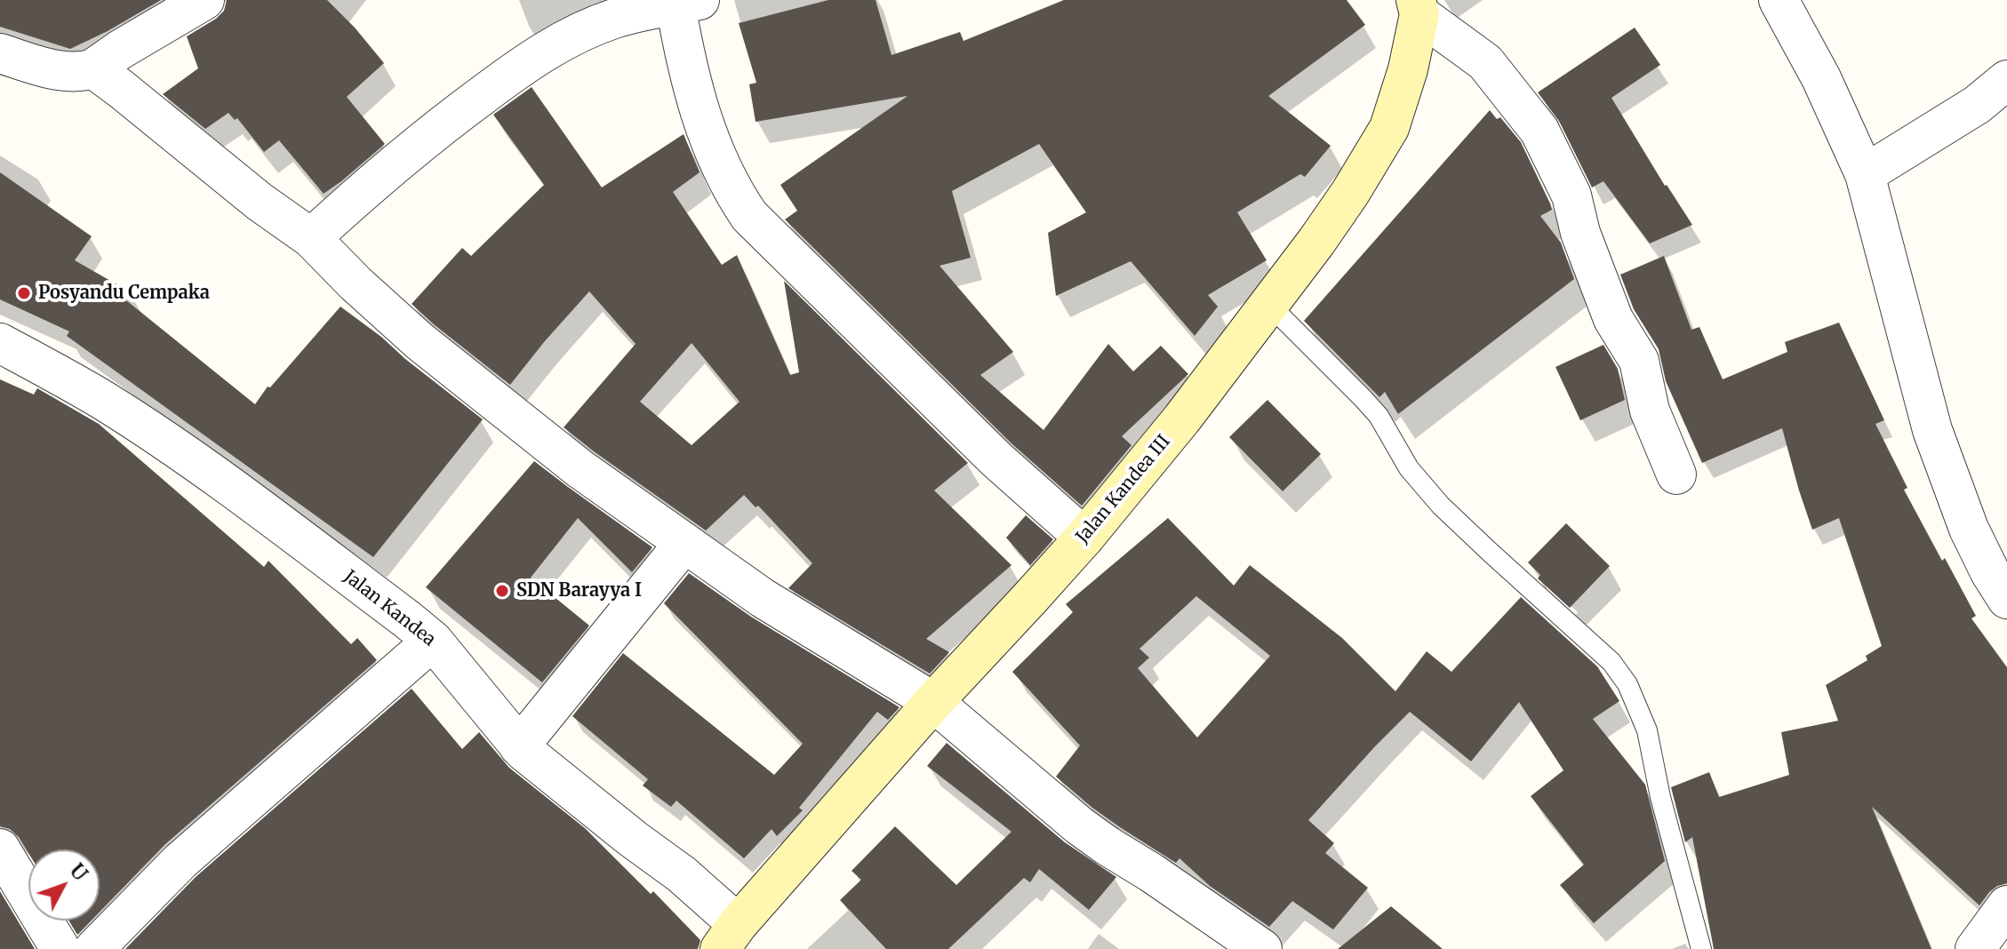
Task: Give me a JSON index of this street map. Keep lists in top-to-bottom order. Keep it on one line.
{"streets":{"street":["Jalan Kandea III","Jalan Kandea"]},"crossings":[["Jalan Kandea III","Jalan Kandea"]],"places":["Posyandu Cempaka","SDN Barayya I"],"north":"top right"}
